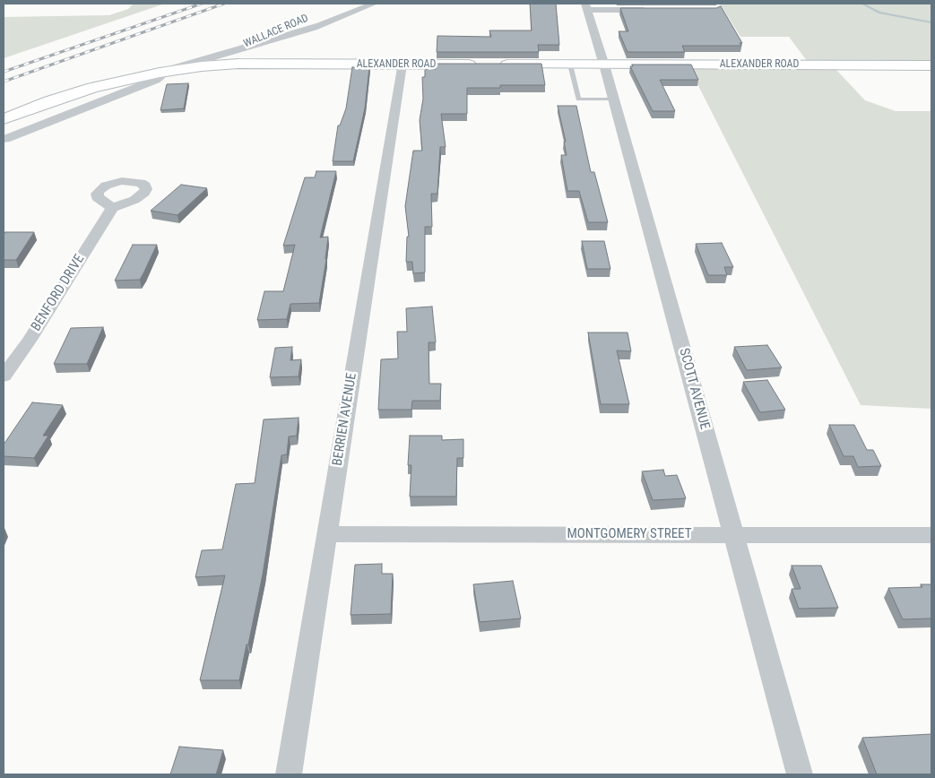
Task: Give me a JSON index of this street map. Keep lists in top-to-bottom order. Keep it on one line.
{"streets":{"street":["WALLACE ROAD","ALEXANDER ROAD","BENFORD DRIVE","SCOTT AVENUE","BERRIEN AVENUE","MONTGOMERY STREET"]},"crossings":[["WALLACE ROAD","ALEXANDER ROAD"],["ALEXANDER ROAD","SCOTT AVENUE"],["ALEXANDER ROAD","BERRIEN AVENUE"],["SCOTT AVENUE","MONTGOMERY STREET"],["BERRIEN AVENUE","MONTGOMERY STREET"]]}
